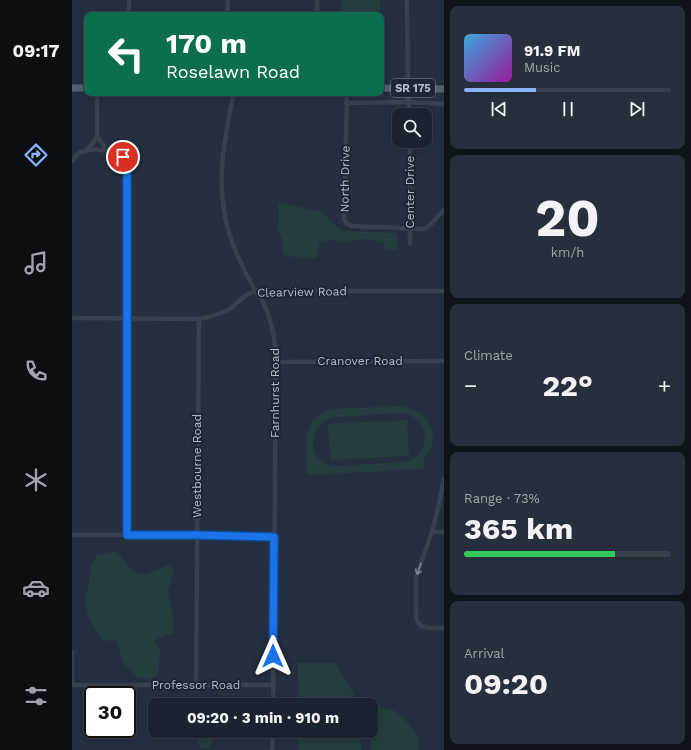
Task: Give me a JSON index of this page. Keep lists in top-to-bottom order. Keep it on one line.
{"streets":{"main road":["SR 175"],"street":["North Drive","Center Drive","Clearview Road","Cranover Road","Farnhurst Road","Westbourne Road","Professor Road"]},"crossings":[["North Drive","Center Drive"],["Clearview Road","Farnhurst Road"],["Clearview Road","Westbourne Road"],["Cranover Road","Farnhurst Road"],["Farnhurst Road","Professor Road"],["Westbourne Road","Professor Road"]],"page":{"tabs":"09:17","turn":["170 m","Roselawn Road"],"song":["91.9 FM","Music"],"tile":[["20","km/h"],"Climate",["Range · 73%","365 km"],["Arrival","09:20"]],"heat":["−","22°","+"],"limit":"30","trip":"09:20 · 3 min · 910 m"}}
